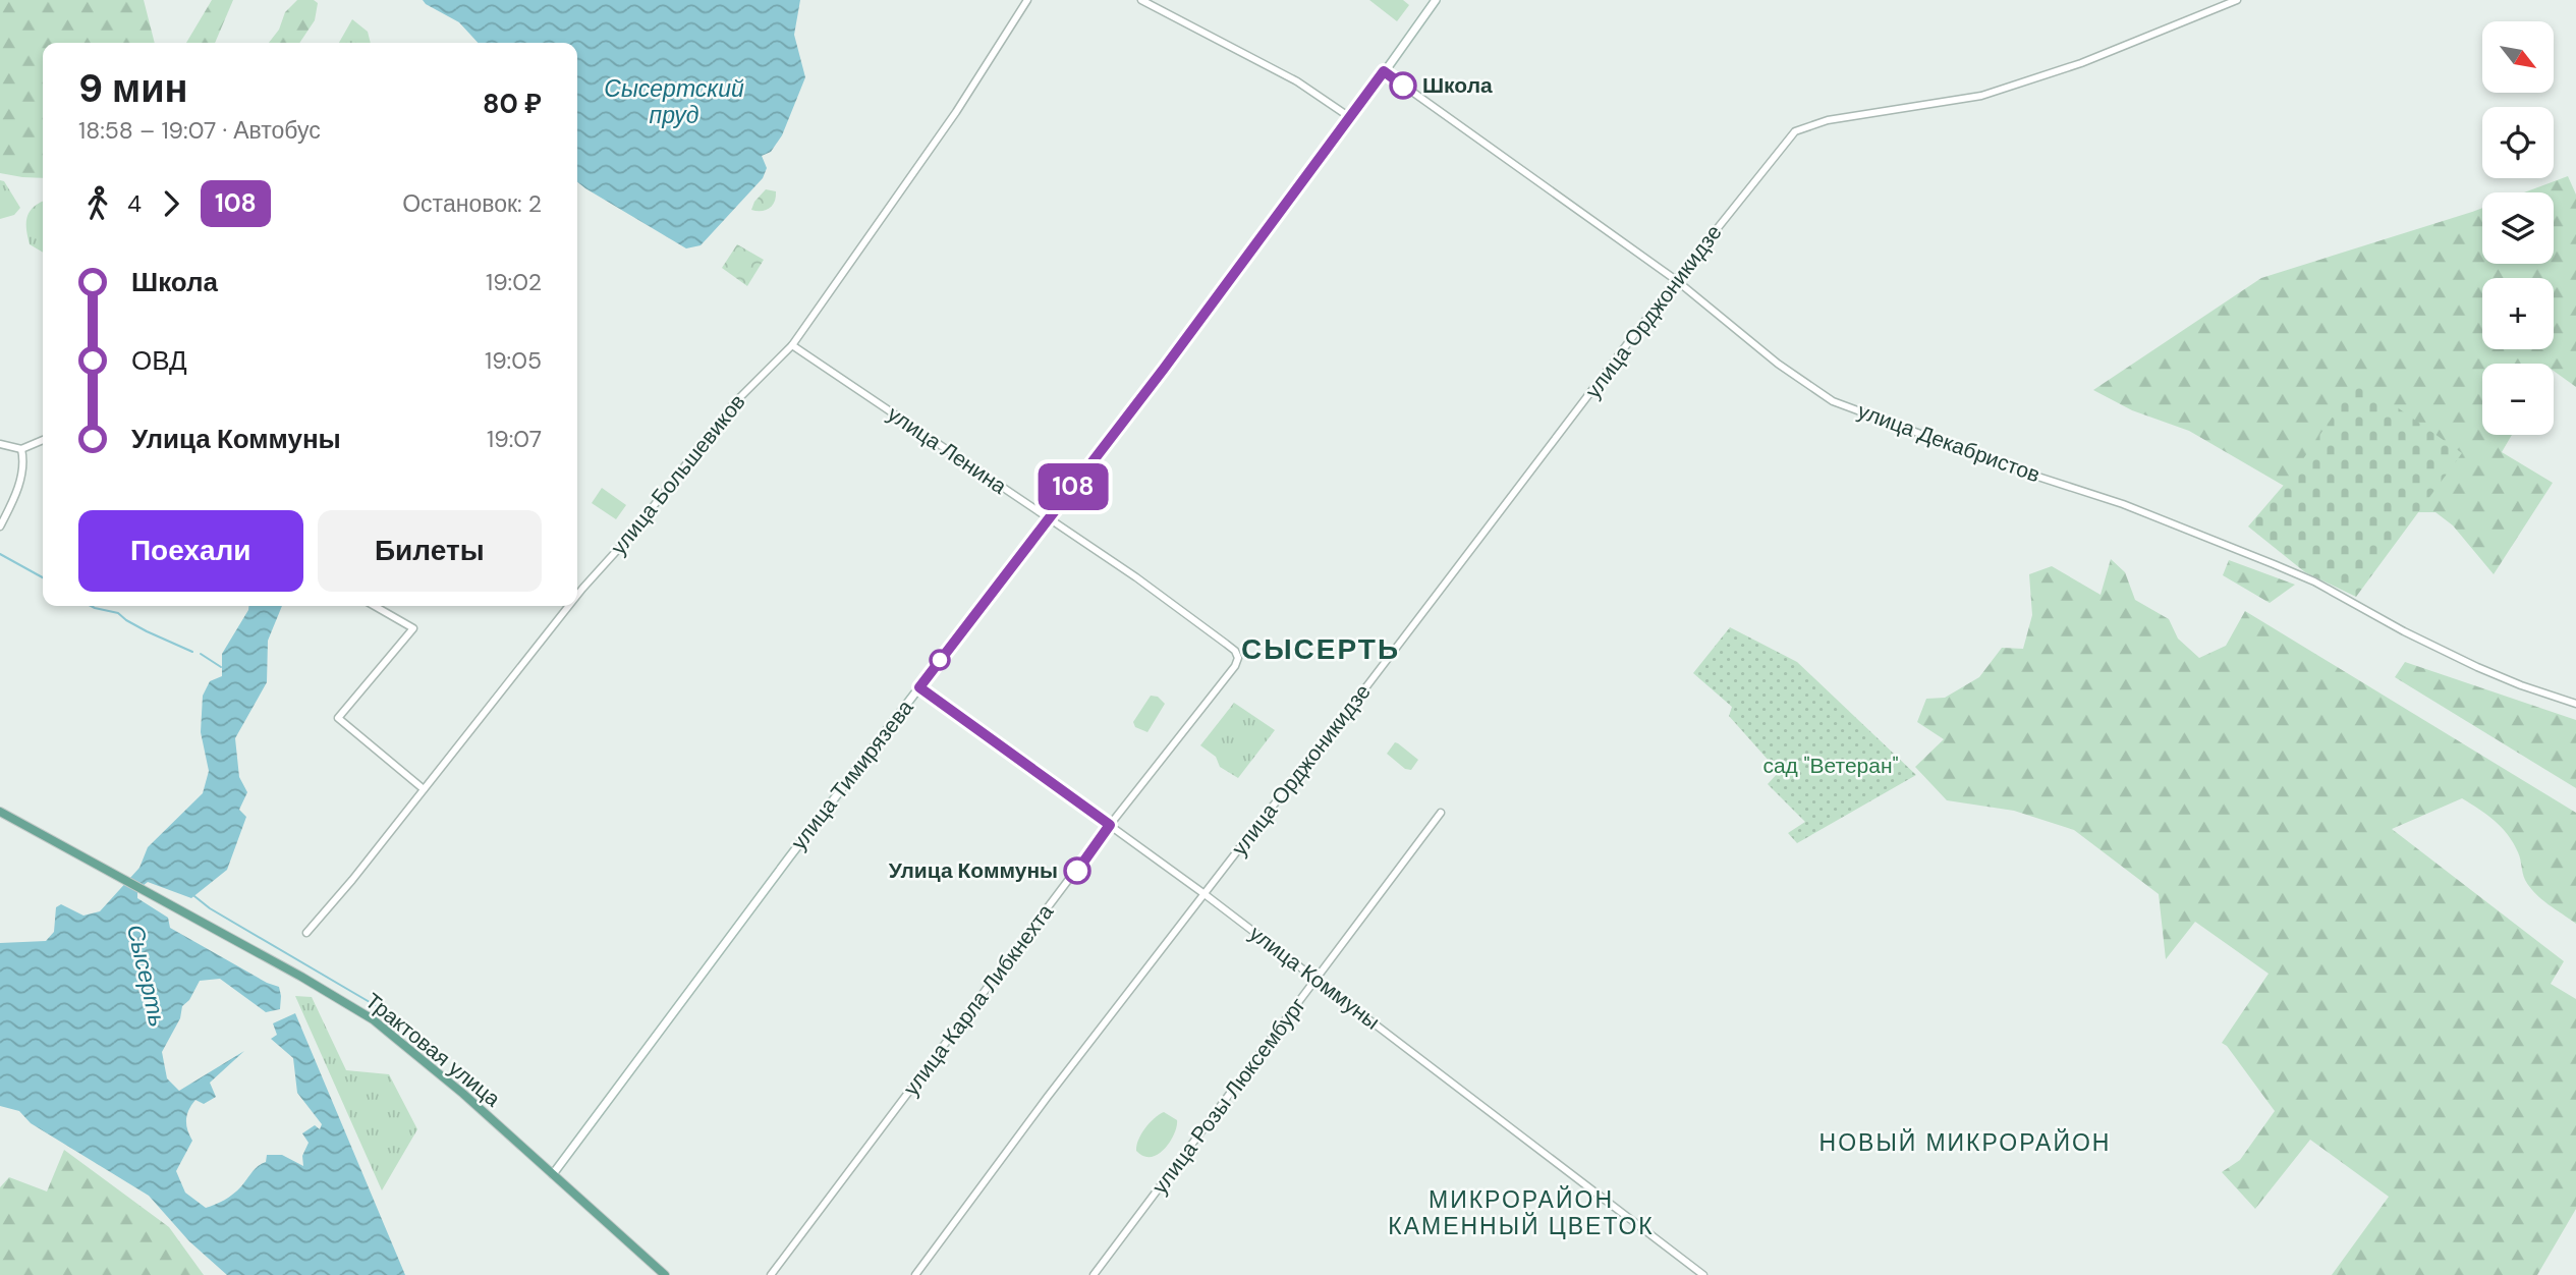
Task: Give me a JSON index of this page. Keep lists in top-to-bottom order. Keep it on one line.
{"streets":{"main road":["улица Тимирязева","Трактовая улица"],"street":["улица Орджоникидзе","улица Декабристов","улица Ленина","улица Большевиков","улица Коммуны","улица Карла Либкнехта","улица Розы Люксембург"]},"crossings":[["улица Орджоникидзе","улица Декабристов"],["улица Орджоникидзе","улица Коммуны"],["улица Декабристов","улица Тимирязева"],["улица Ленина","улица Большевиков"],["улица Ленина","улица Тимирязева"],["улица Ленина","улица Карла Либкнехта"],["улица Тимирязева","улица Коммуны"],["улица Тимирязева","Трактовая улица"],["улица Коммуны","улица Карла Либкнехта"],["улица Коммуны","улица Розы Люксембург"]],"districts":["СЫСЕРТЬ","НОВЫЙ МИКРОРАЙОН","МИКРОРАЙОН КАМЕННЫЙ ЦВЕТОК"],"water":["Сысертский пруд","Сысерть"],"parks":["сад \"Ветеран\""],"places":["Школа","Улица Коммуны"],"lines":["bus line 108"],"north":"bottom right","page":{"on_map":"108","map_buttons":["+","−"],"heading":["9 мин","18:58 – 19:07 · Автобус","80 ₽"],"legs":["4","108","Остановок: 2"],"list":[{"name":"Школа","value":"19:02"},{"name":"ОВД","value":"19:05"},{"name":"Улица Коммуны","value":"19:07"}],"buttons":["Поехали","Билеты"]}}
